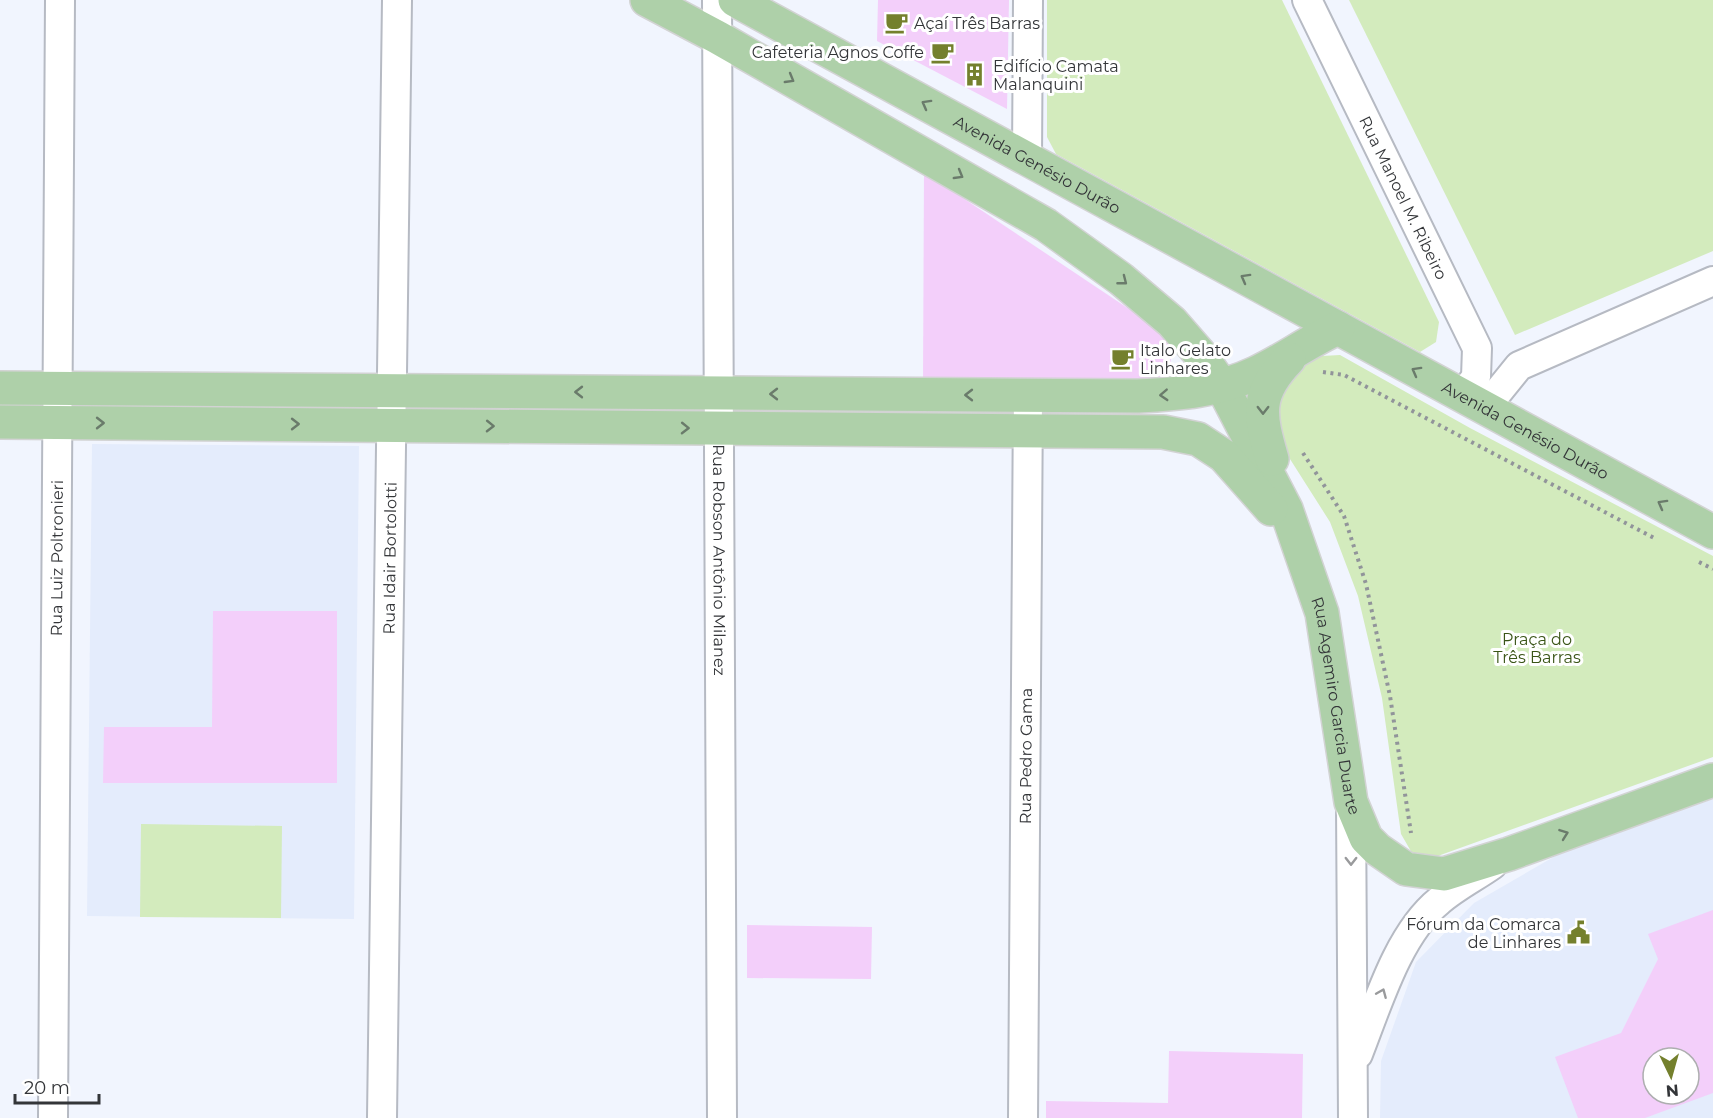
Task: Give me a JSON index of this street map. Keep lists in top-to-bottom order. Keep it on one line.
{"streets":{"main road":["Avenida Genésio Durão","Rua Agemiro Garcia Duarte"],"street":["Rua Manoel M. Ribeiro","Rua Luiz Poltronieri","Rua Idair Bortolotti","Rua Robson Antônio Milanez","Rua Pedro Gama"]},"crossings":[["Avenida Genésio Durão","Rua Manoel M. Ribeiro"],["Rua Robson Antônio Milanez","Rua Agemiro Garcia Duarte"]],"one_way":["Avenida Genésio Durão","Rua Agemiro Garcia Duarte"],"parks":["Praça do Três Barras"],"places":{"cafe":["Açaí Três Barras","Cafeteria Agnos Coffe","Italo Gelato Linhares"],"building":["Edifício Camata Malanquini"],"public building":["Fórum da Comarca de Linhares"]},"scale_bar":"20 m","north":"bottom"}
